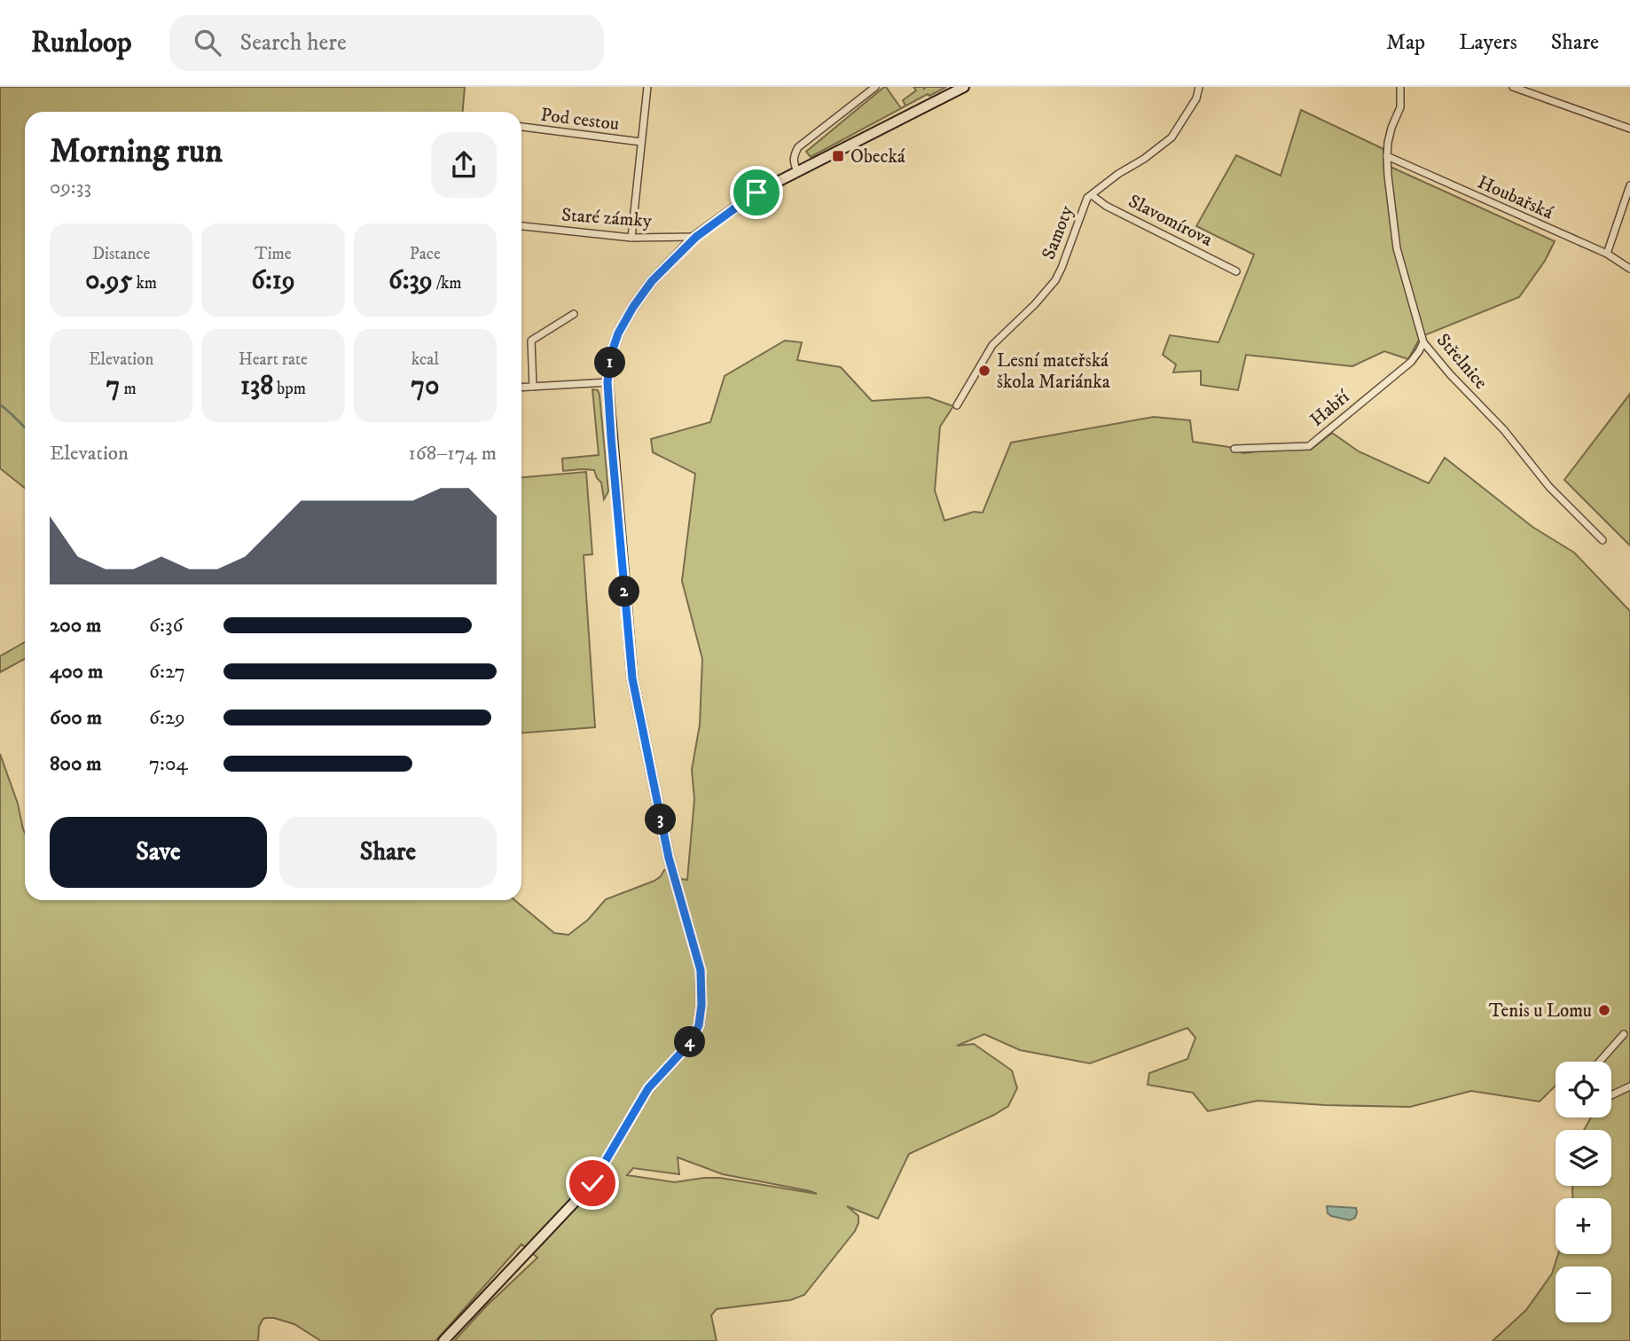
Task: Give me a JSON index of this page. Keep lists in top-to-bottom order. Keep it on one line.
{"streets":{"street":["Pod cestou","Houbařská","Staré zámky","Slavomírova","Samoty","Střelnice","Habří"]},"crossings":[["Houbařská","Střelnice"],["Slavomírova","Samoty"],["Střelnice","Habří"]],"places":{"transit":["Obecká"],"other":["Lesní mateřská škola Mariánka","Tenis u Lomu"]},"page":{"header":"Runloop","search":"Search here","nav":["Map","Layers","Share"],"heading":["Morning run","09:33"],"stats":[["Distance","0.95 km"],["Time","6:19"],["Pace","6:39 /km"],["Elevation","7 m"],["Heart rate","138 bpm"],["kcal","70"]],"pins":["1","2","3","4"],"chart":["Elevation","168–174 m"],"list":[{"name":"200 m","note":"6:36"},{"name":"400 m","note":"6:27"},{"name":"600 m","note":"6:29"},{"name":"800 m","note":"7:04"}],"buttons":["Save","Share"],"map_buttons":["+","−"]}}
